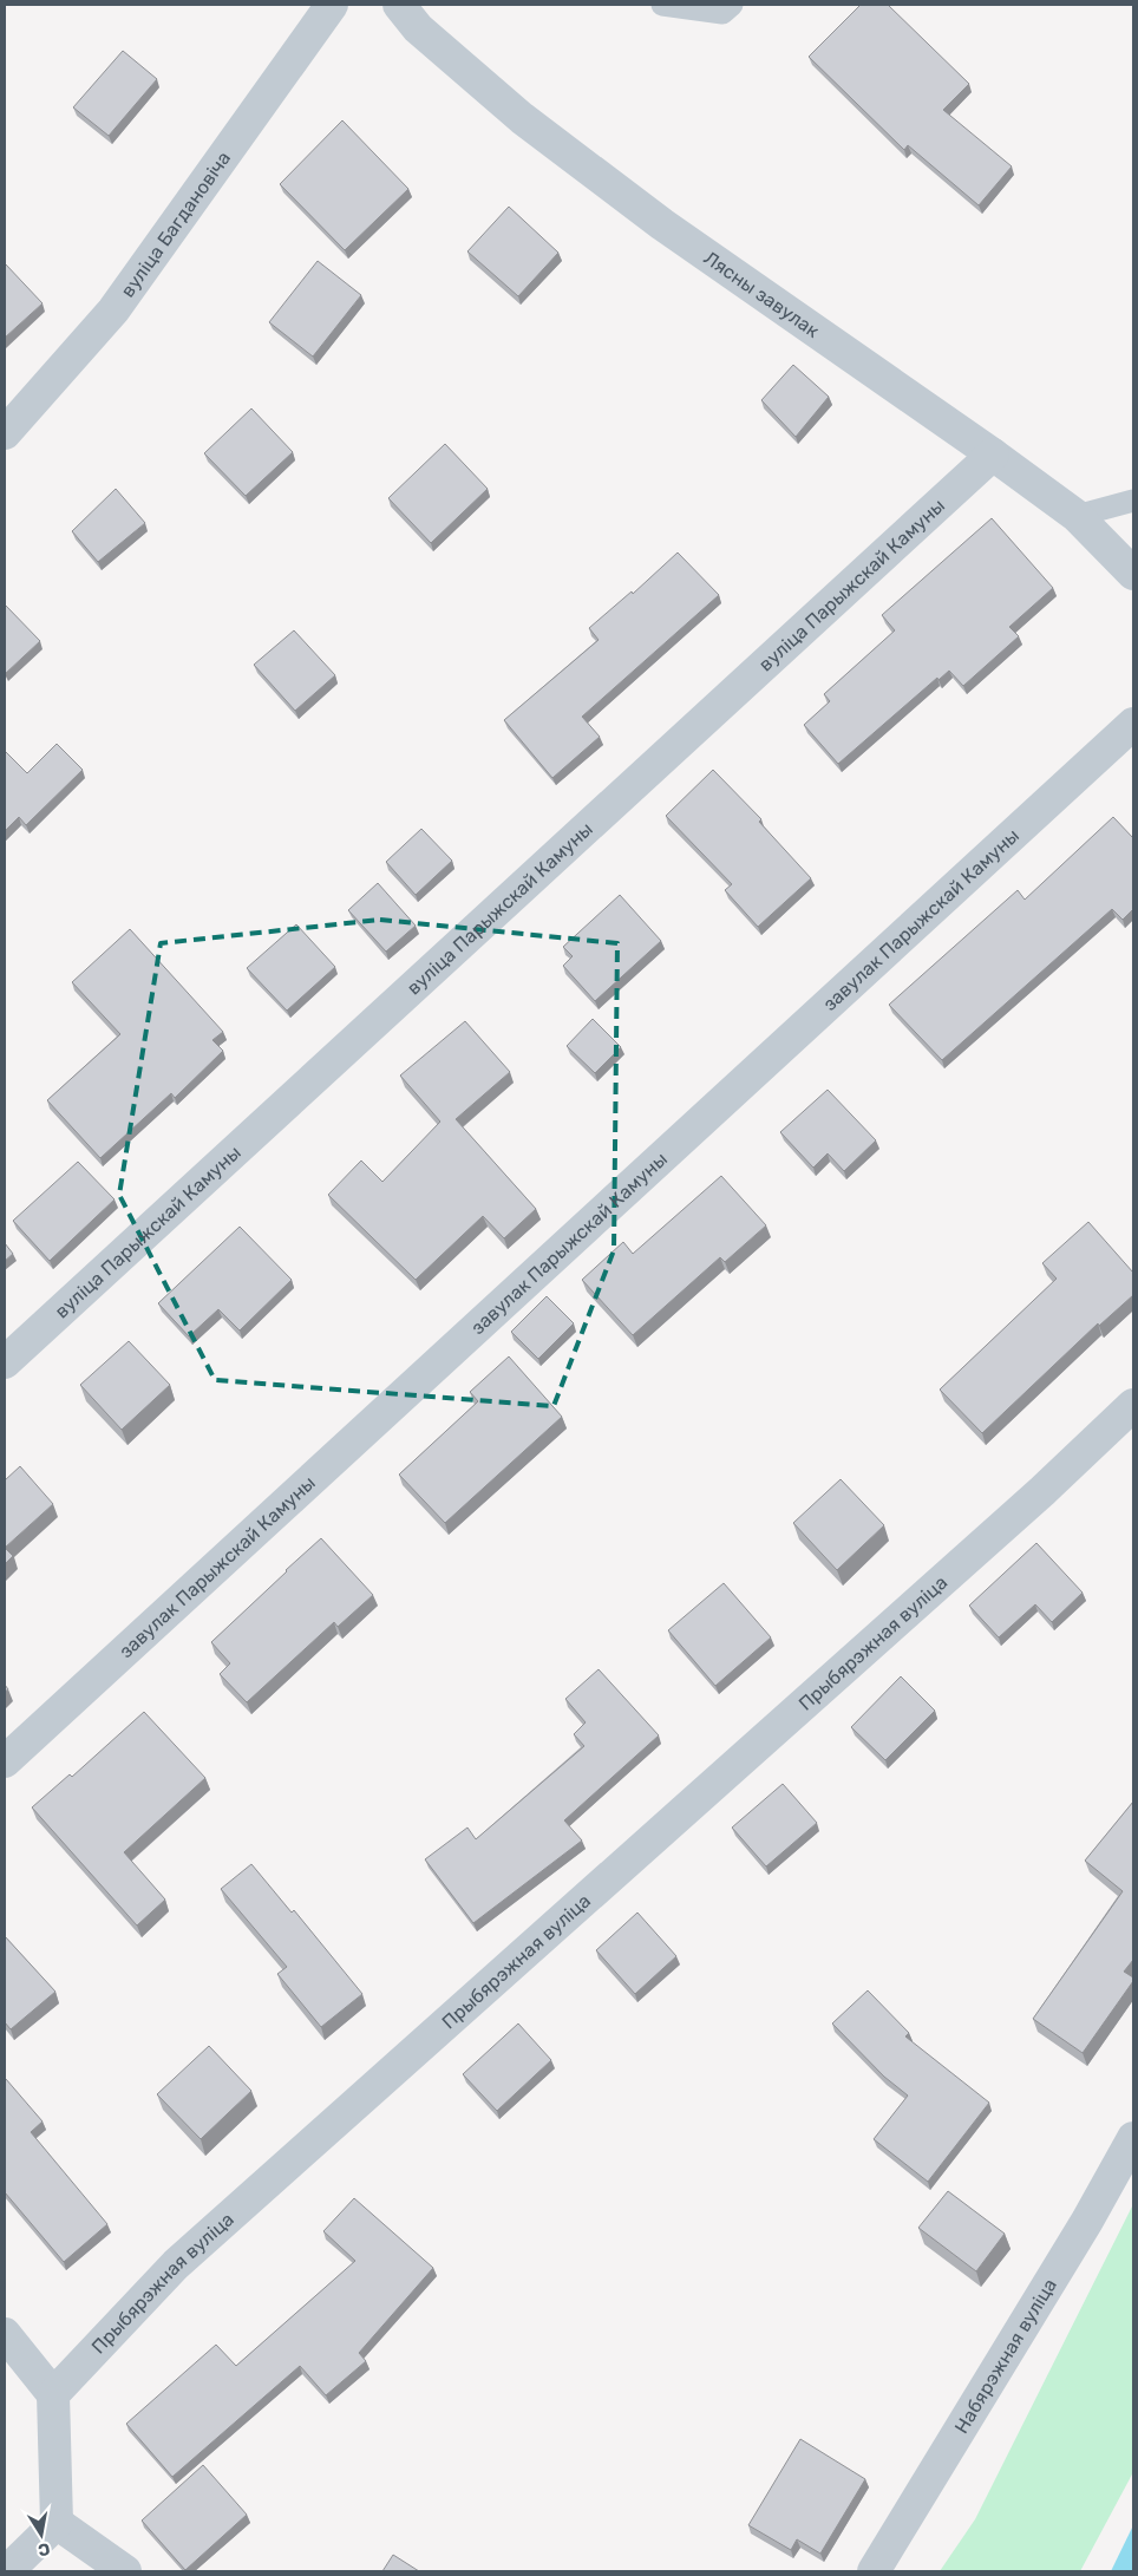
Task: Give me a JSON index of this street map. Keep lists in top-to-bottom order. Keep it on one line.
{"streets":{"street":["вуліца Багдановіча","Лясны завулак","вуліца Парыжскай Камуны","завулак Парыжскай Камуны","Прыбярэжная вуліца","Набярэжная вуліца"]},"crossings":[["Лясны завулак","вуліца Парыжскай Камуны"]],"north":"bottom"}
